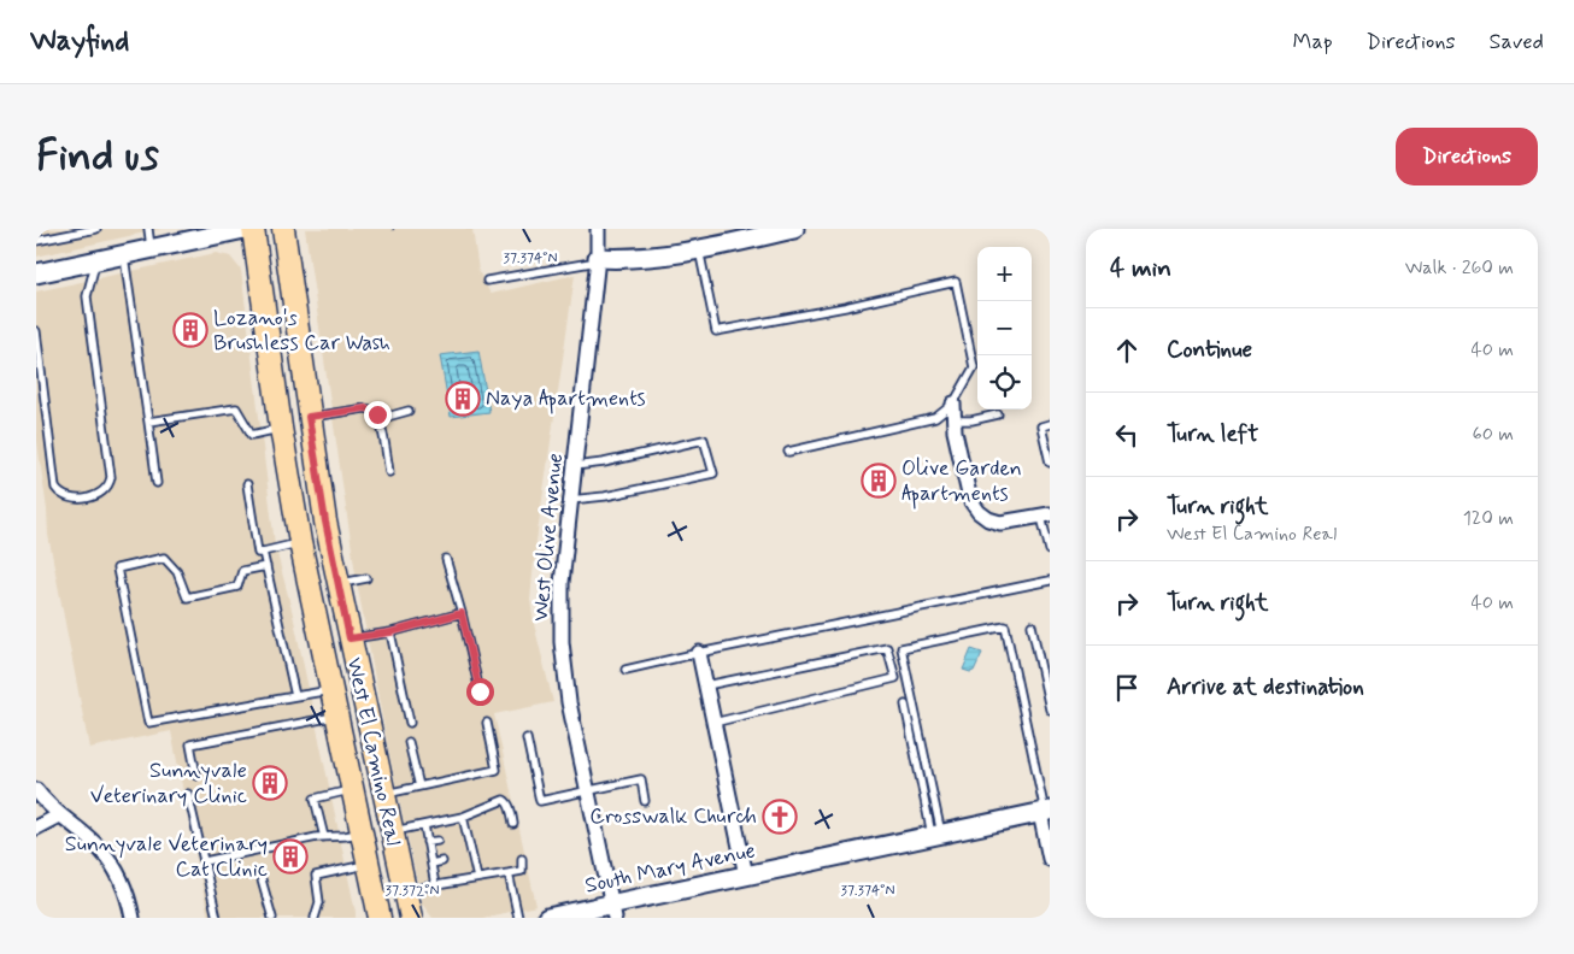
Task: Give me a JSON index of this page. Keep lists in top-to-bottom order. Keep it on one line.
{"streets":{"main road":["West El Camino Real","South Mary Avenue"],"street":["West Olive Avenue"]},"crossings":[["West Olive Avenue","South Mary Avenue"]],"places":{"building":["Lozano's Brushless Car Wash","Naya Apartments","Olive Garden Apartments","Sunnyvale Veterinary Clinic","Sunnyvale Veterinary Cat Clinic"],"church":["Crosswalk Church"]},"page":{"header":"Wayfind","nav":["Map","Directions","Saved"],"buttons":"Directions","title":"Find us","heading":["4 min","Walk · 260 m"],"map_buttons":["+","−"],"list":[["Continue","40 m"],["Turn left","60 m"],["Turn right","West El Camino Real","120 m"],["Turn right","40 m"],"Arrive at destination"]},"coordinates":["37.374°N","37.372°N"]}
